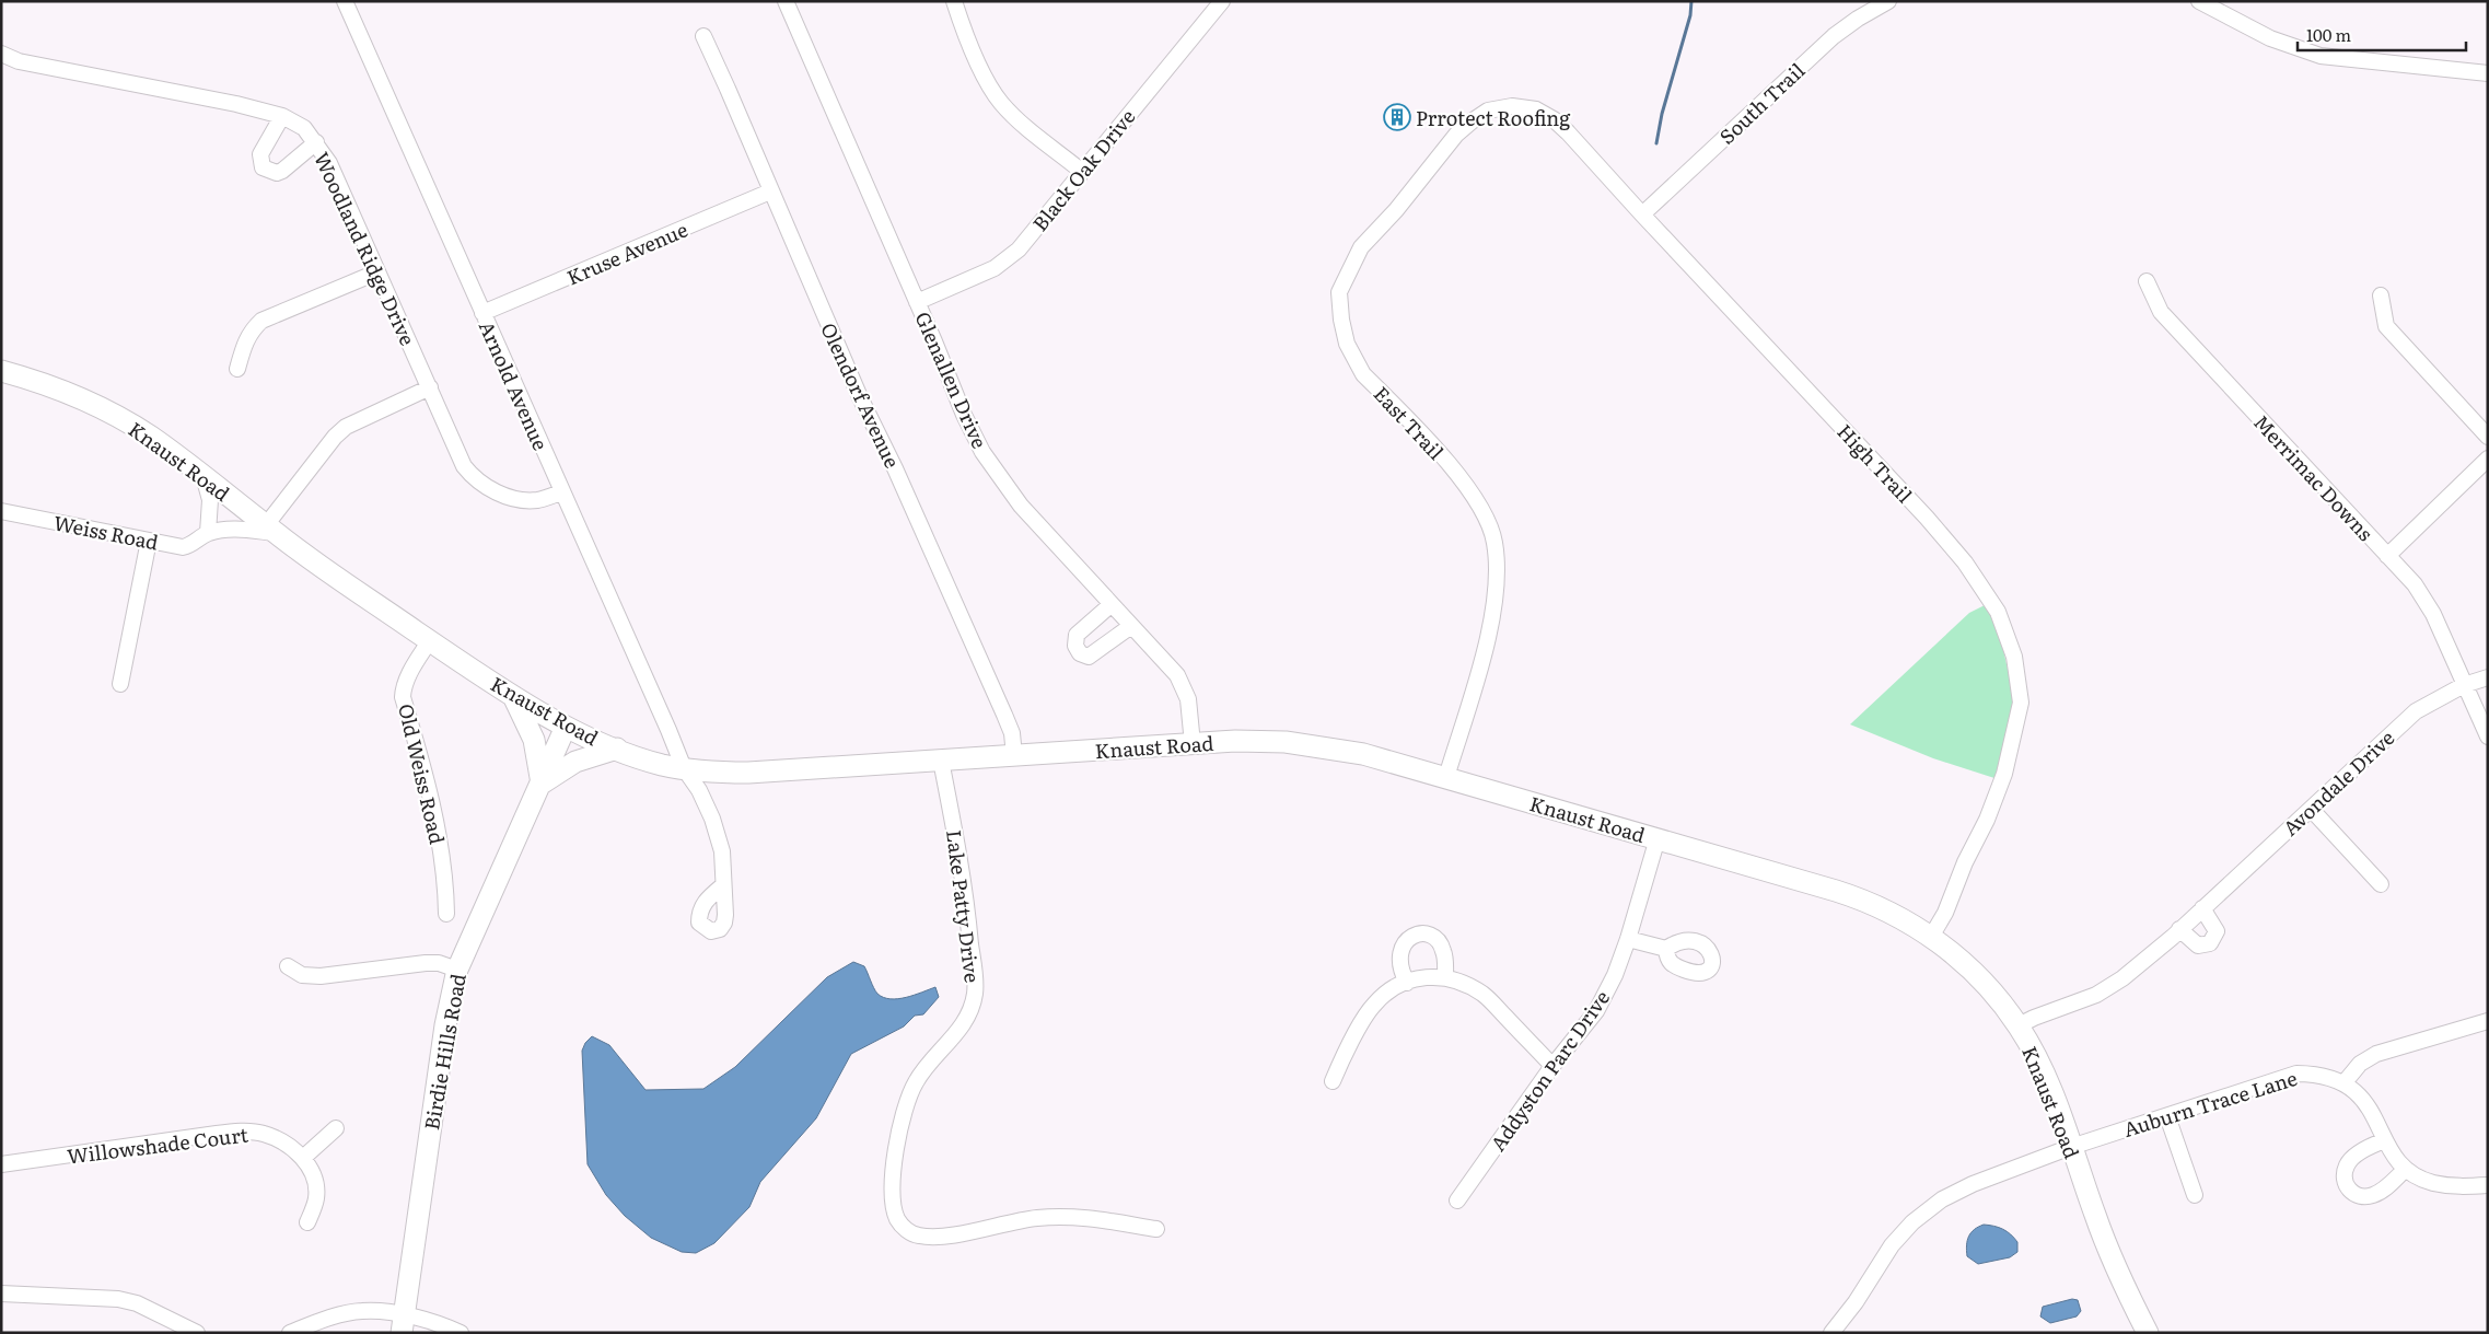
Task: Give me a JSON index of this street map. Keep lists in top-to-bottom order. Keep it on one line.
{"streets":{"main road":["Knaust Road","Birdie Hills Road"],"street":["South Trail","Black Oak Drive","Woodland Ridge Drive","Kruse Avenue","Glenallen Drive","Arnold Avenue","Olendorf Avenue","East Trail","High Trail","Merrimac Downs","Weiss Road","Old Weiss Road","Avondale Drive","Lake Patty Drive","Addyston Parc Drive","Auburn Trace Lane","Willowshade Court"]},"crossings":[["South Trail","High Trail"],["Black Oak Drive","Glenallen Drive"],["Woodland Ridge Drive","Arnold Avenue"],["Kruse Avenue","Arnold Avenue"],["Kruse Avenue","Olendorf Avenue"],["Glenallen Drive","Knaust Road"],["Arnold Avenue","Knaust Road"],["Olendorf Avenue","Knaust Road"],["East Trail","Knaust Road"],["East Trail","High Trail"],["Knaust Road","High Trail"],["Knaust Road","Weiss Road"],["Knaust Road","Old Weiss Road"],["Knaust Road","Avondale Drive"],["Knaust Road","Lake Patty Drive"],["Knaust Road","Birdie Hills Road"],["Knaust Road","Addyston Parc Drive"],["Knaust Road","Auburn Trace Lane"],["Merrimac Downs","Avondale Drive"]],"places":{"building":["Prrotect Roofing"]},"scale_bar":"100 m"}
